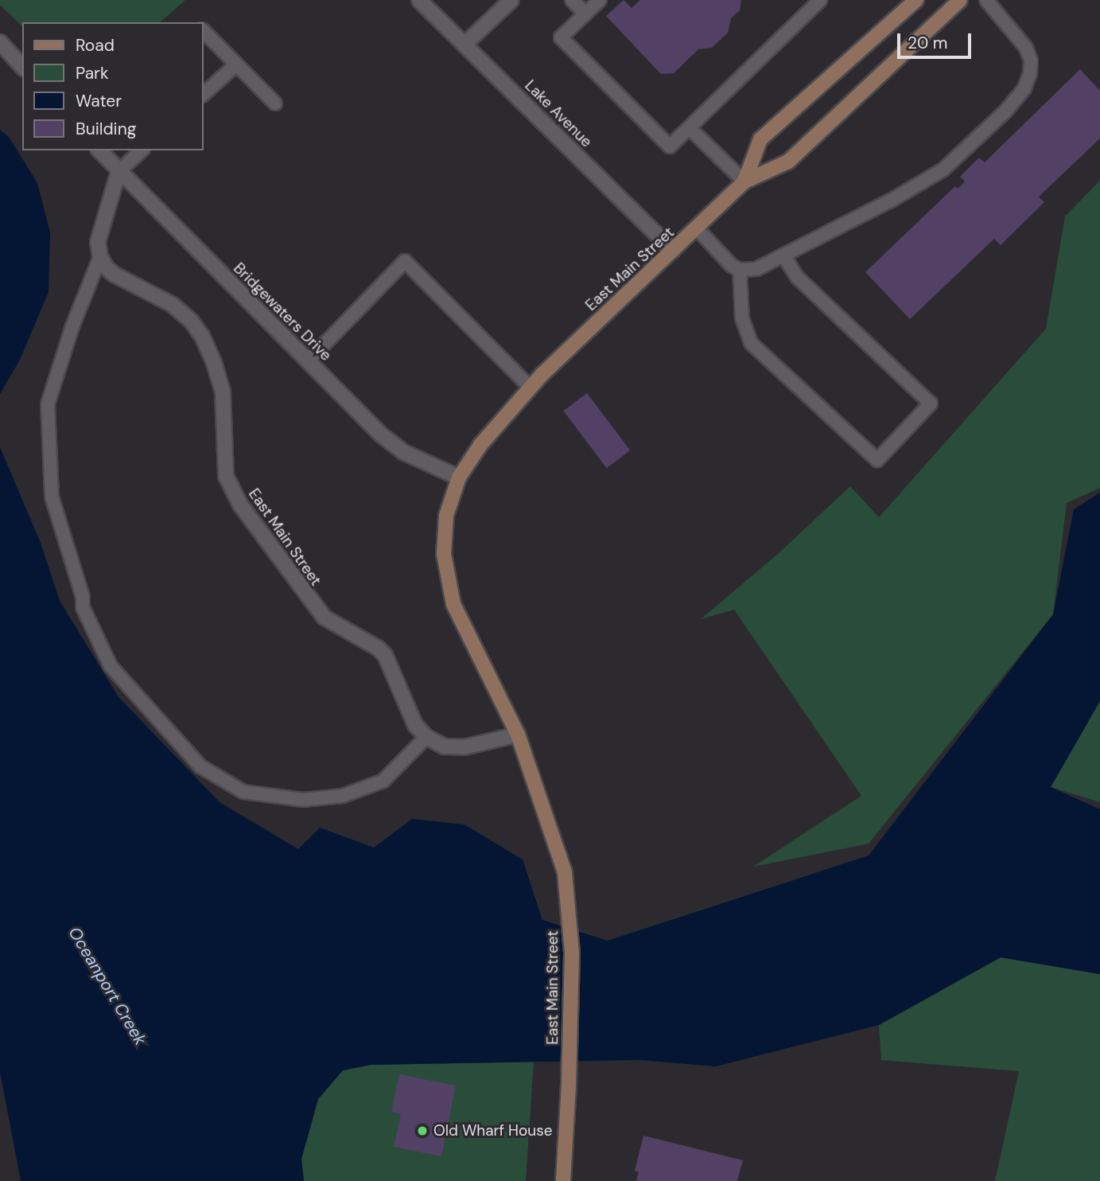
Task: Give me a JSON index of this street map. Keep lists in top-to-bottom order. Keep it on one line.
{"streets":{"main road":["East Main Street"],"street":["Lake Avenue","Bridgewaters Drive"]},"crossings":[["Lake Avenue","East Main Street"],["East Main Street","Bridgewaters Drive"]],"water":["Oceanport Creek"],"places":["Old Wharf House"],"legend":["Road","Park","Water","Building"],"scale_bar":"20 m"}
